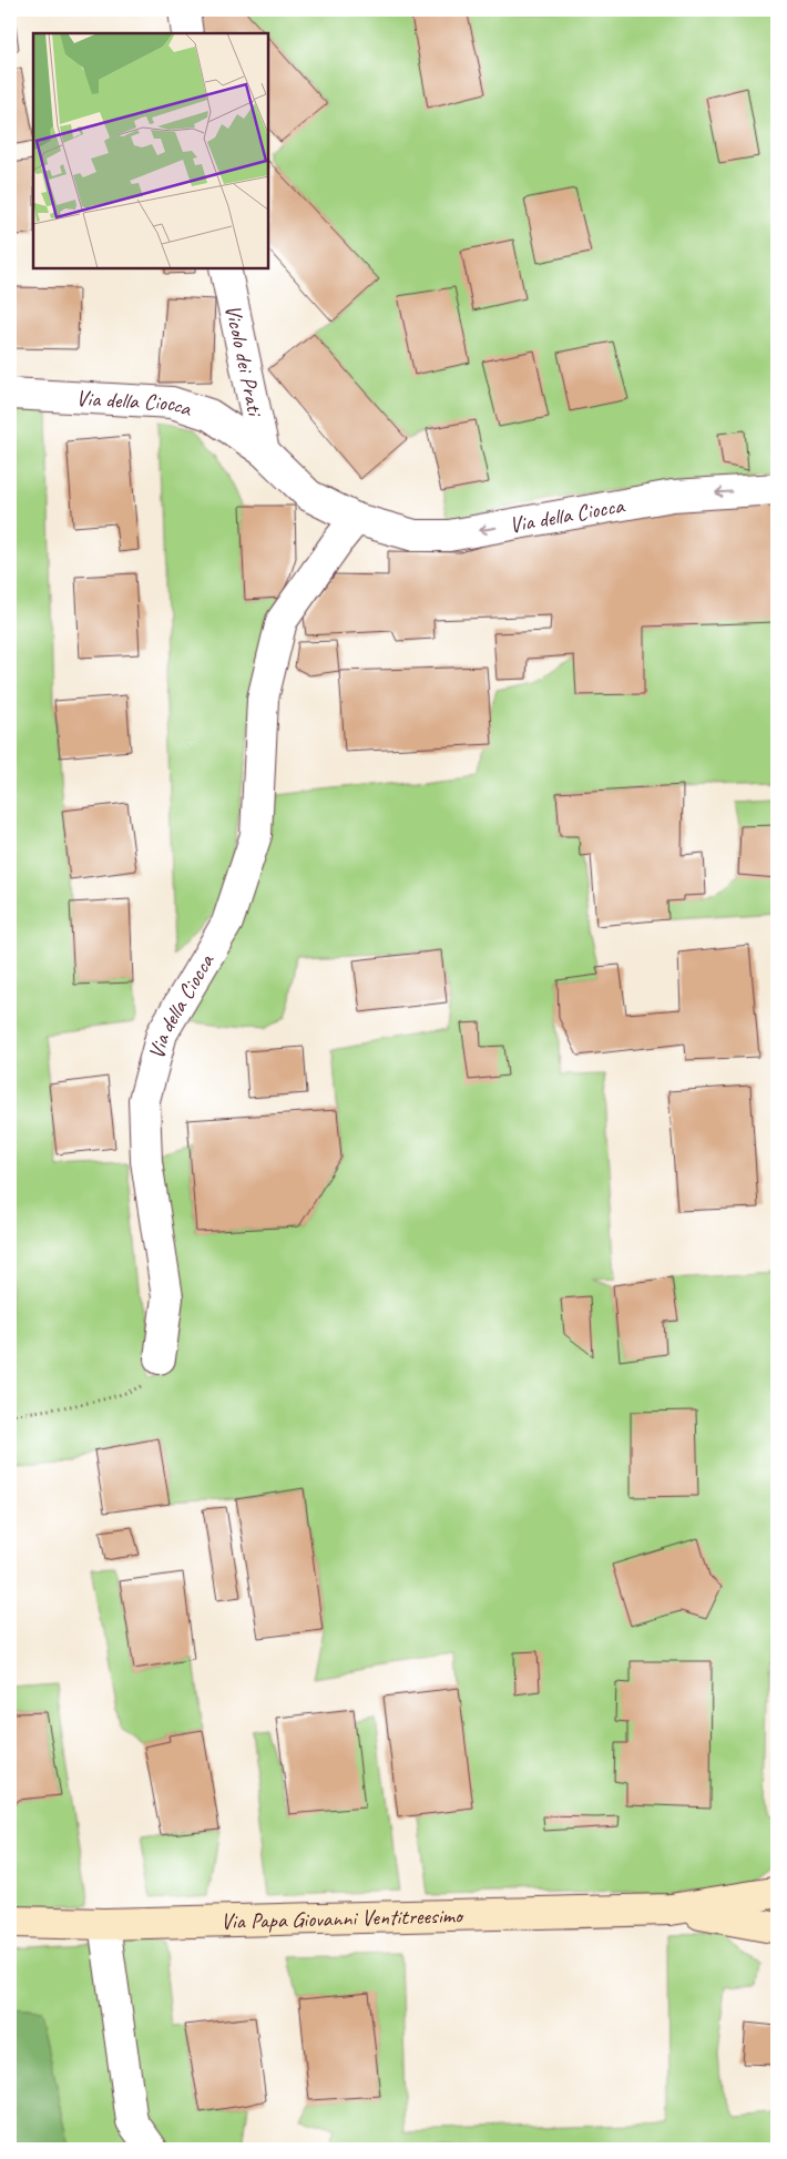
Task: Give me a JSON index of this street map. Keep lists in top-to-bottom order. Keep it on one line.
{"streets":{"main road":["Via Papa Giovanni Ventitreesimo"],"street":["Vicolo dei Prati","Via della Ciocca"]},"crossings":[["Vicolo dei Prati","Via della Ciocca"]]}
